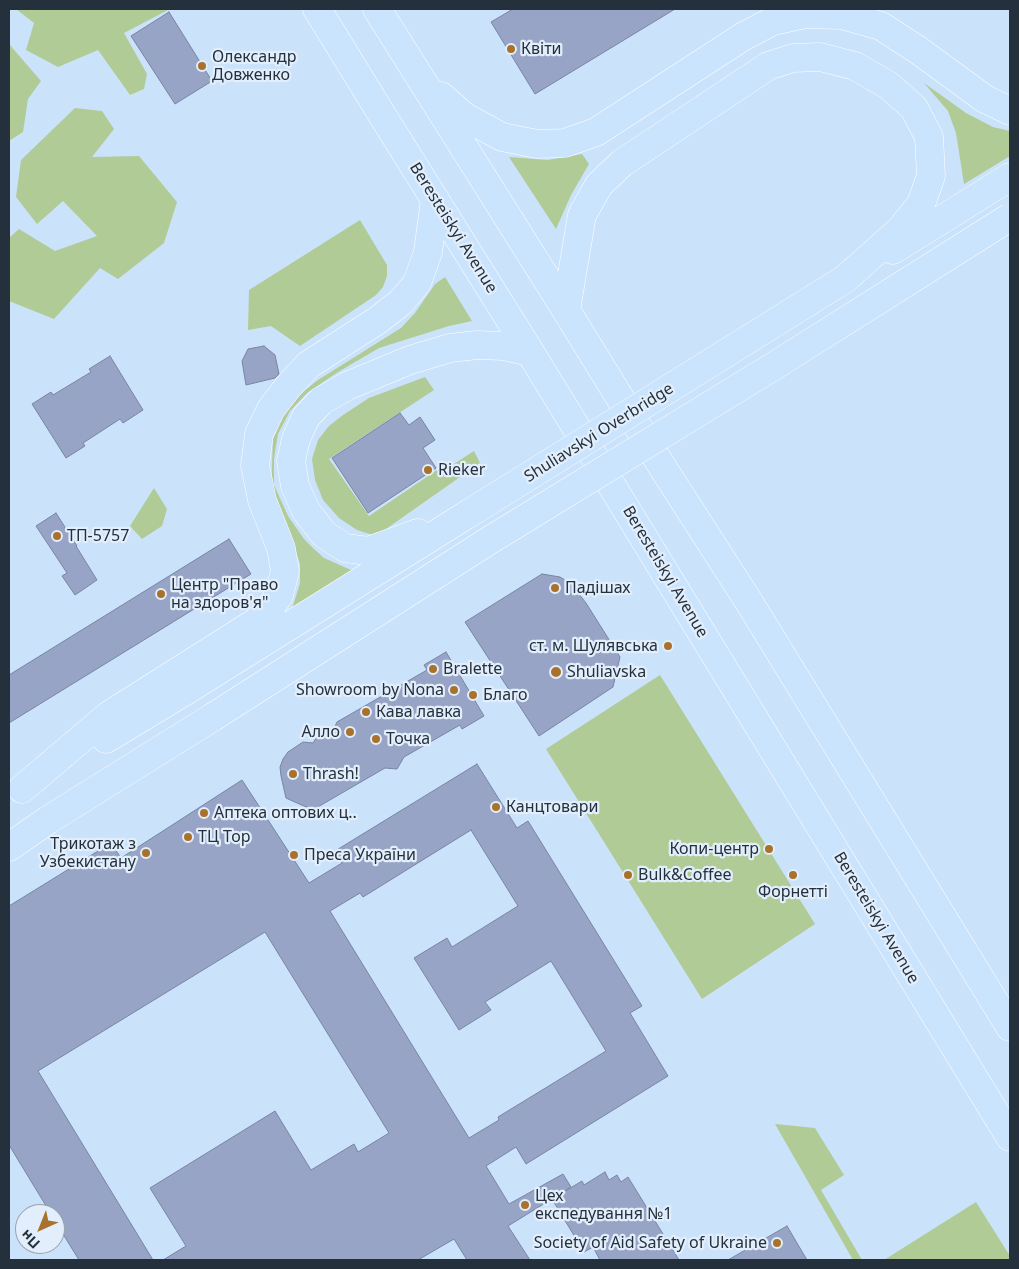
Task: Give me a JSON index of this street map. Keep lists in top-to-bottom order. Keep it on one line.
{"streets":{"main road":["Beresteiskyi Avenue","Shuliavskyi Overbridge"]},"places":["Квіти","Олександр Довженко","Rieker","ТП-5757","Падішах","Центр \"Право на здоров'я\"","ст. м. Шулявська","Bralette","Shuliavska","Showroom by Nona","Благо","Кава лавка","Алло","Точка","Thrash!","Канцтовари","Аптека оптових ц‥","ТЦ Тор","Копи-центр","Трикотаж з Узбекистану","Преса України","Bulk&Coffee","Форнетті","Цех експедування №1","Society of Aid Safety of Ukraine"],"north":"bottom left"}
